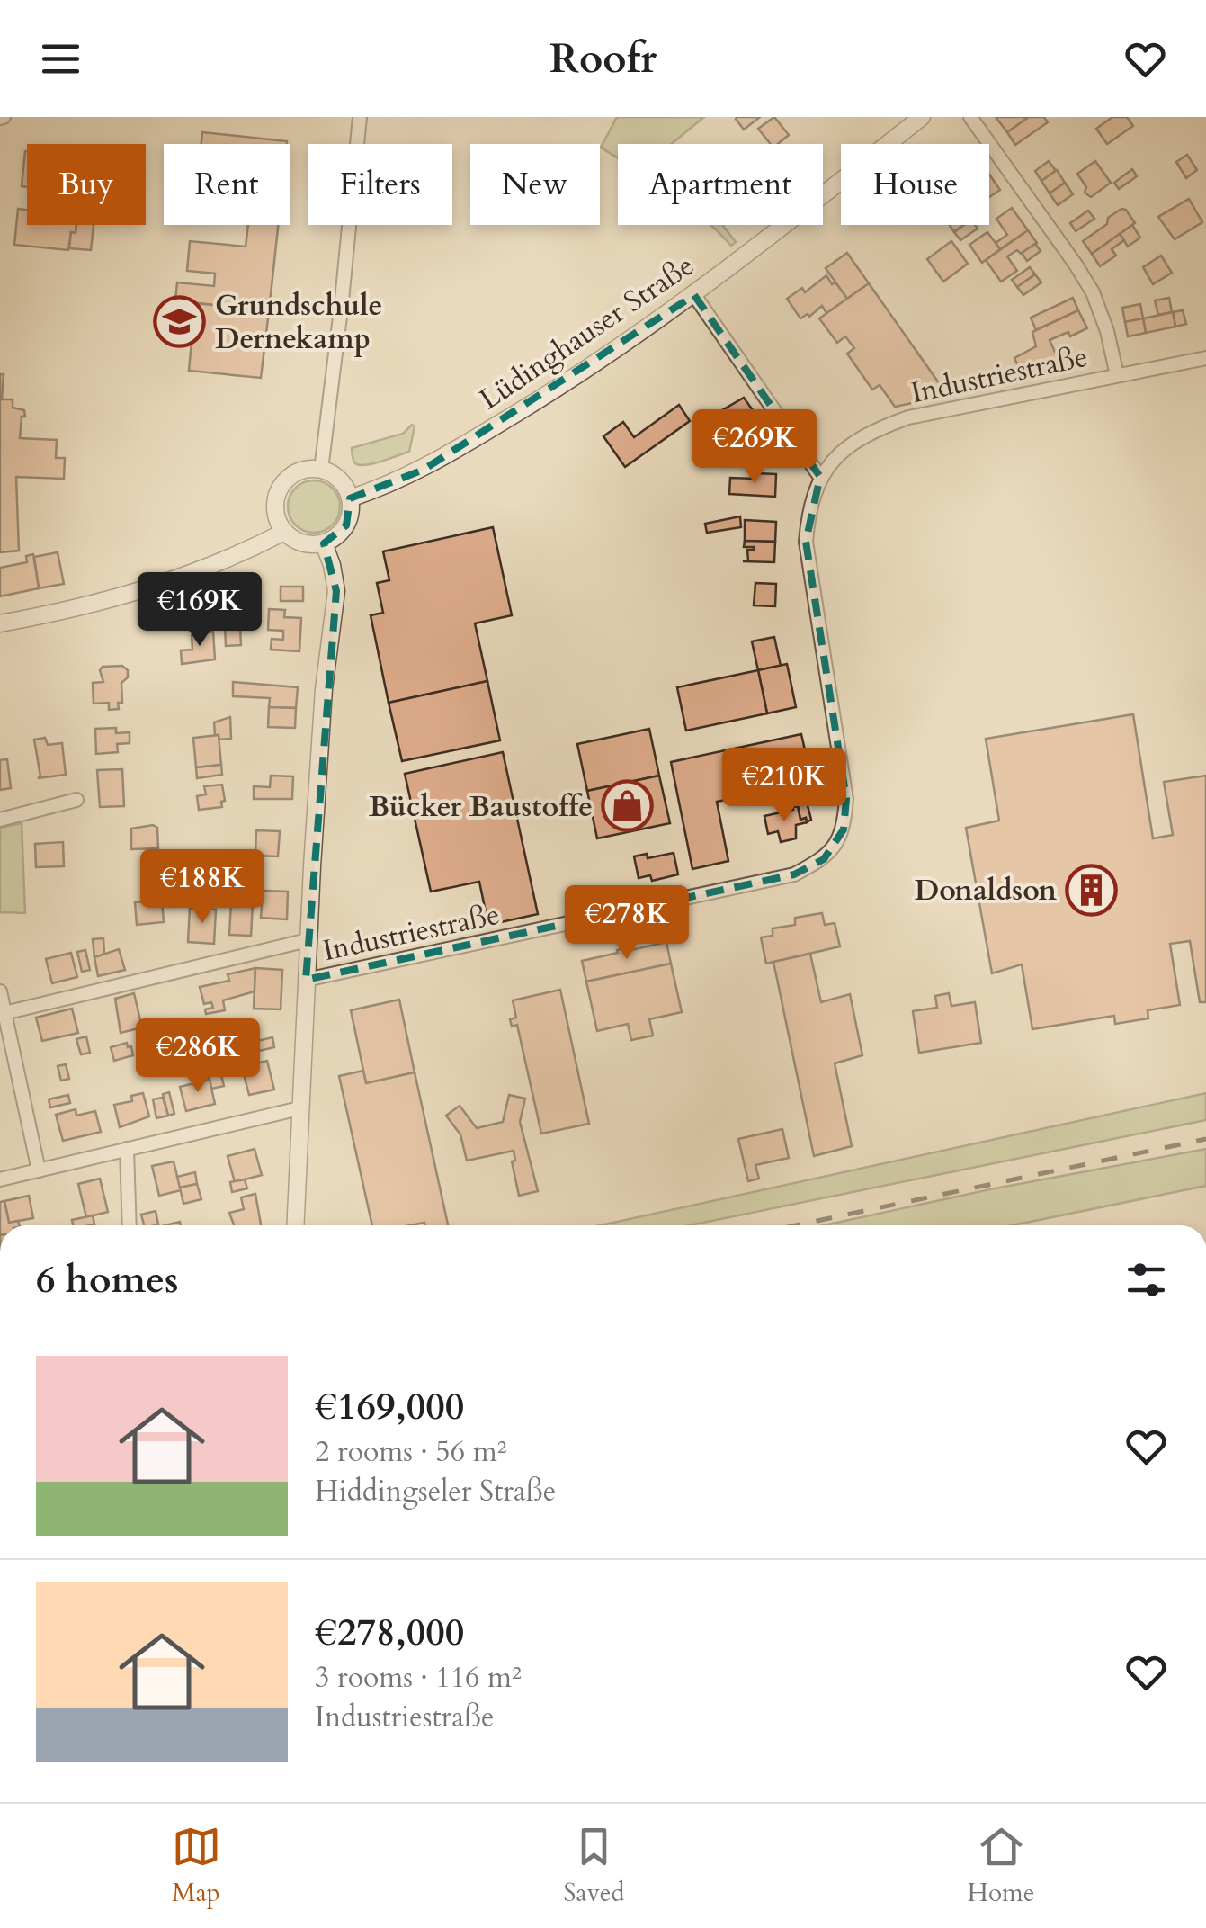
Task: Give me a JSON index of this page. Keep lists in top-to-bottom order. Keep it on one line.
{"streets":{"street":["Lüdinghauser Straße","Industriestraße"]},"places":{"school or university":["Grundschule Dernekamp"],"shop":["Bücker Baustoffe"],"building":["Donaldson"]},"page":{"header":"Roofr","chip":["Buy","Rent","Filters","New","Apartment","House"],"price":["€269K","€169K","€210K","€188K","€278K","€286K"],"heading":"6 homes","list":[{"name":"€169,000","note":"2 rooms · 56 m² · Hiddingseler Straße"},{"name":"€278,000","note":"3 rooms · 116 m² · Industriestraße"}],"tabs":["Map","Saved","Home"]}}
